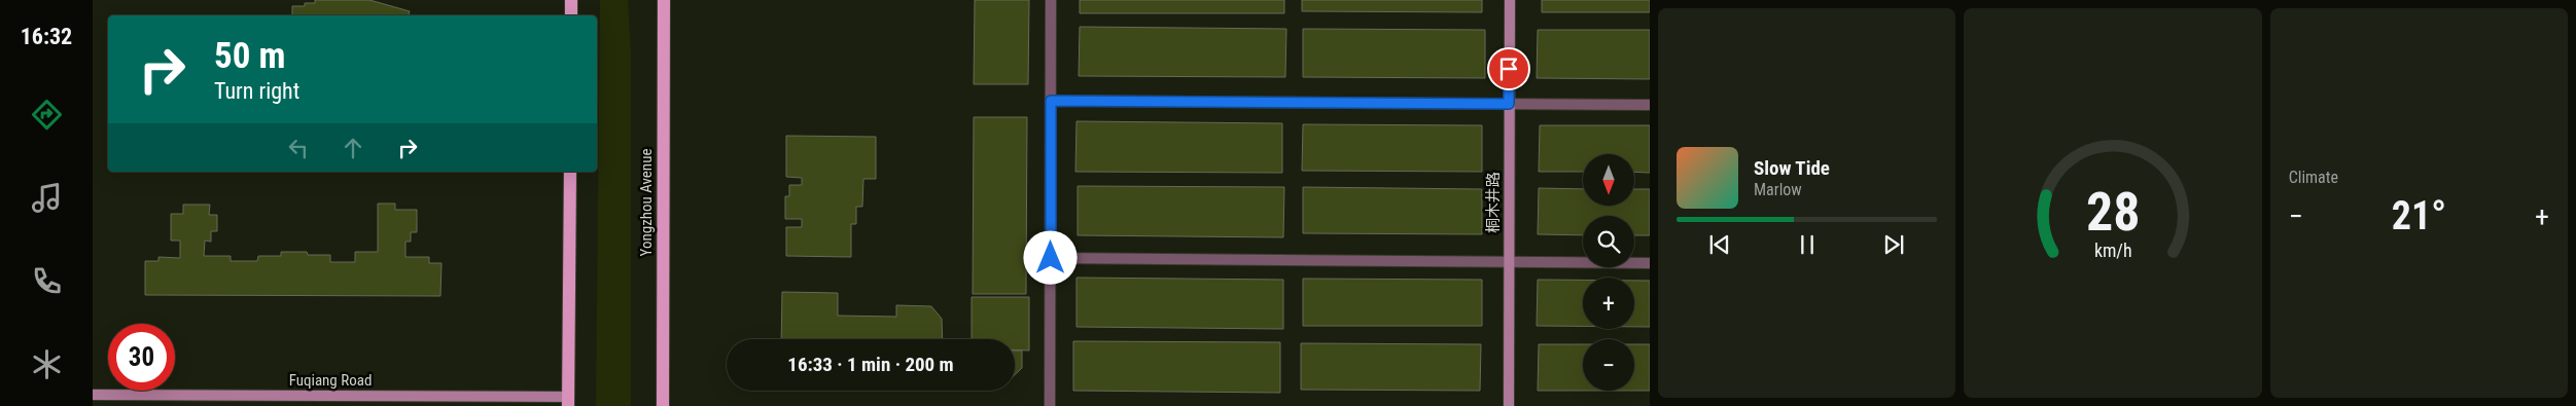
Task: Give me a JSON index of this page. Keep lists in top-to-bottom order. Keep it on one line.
{"streets":{"main road":["Yongzhou Avenue"],"street":["桐木井路","Fuqiang Road"]},"north":"bottom","page":{"tabs":"16:32","tile":"Climate","turn":["50 m","Turn right"],"song":["Slow Tide","Marlow"],"map_buttons":["+","−"],"heat":["−","21°","+"],"limit":"30","trip":"16:33 · 1 min · 200 m","gauge":["28","km/h"]}}
